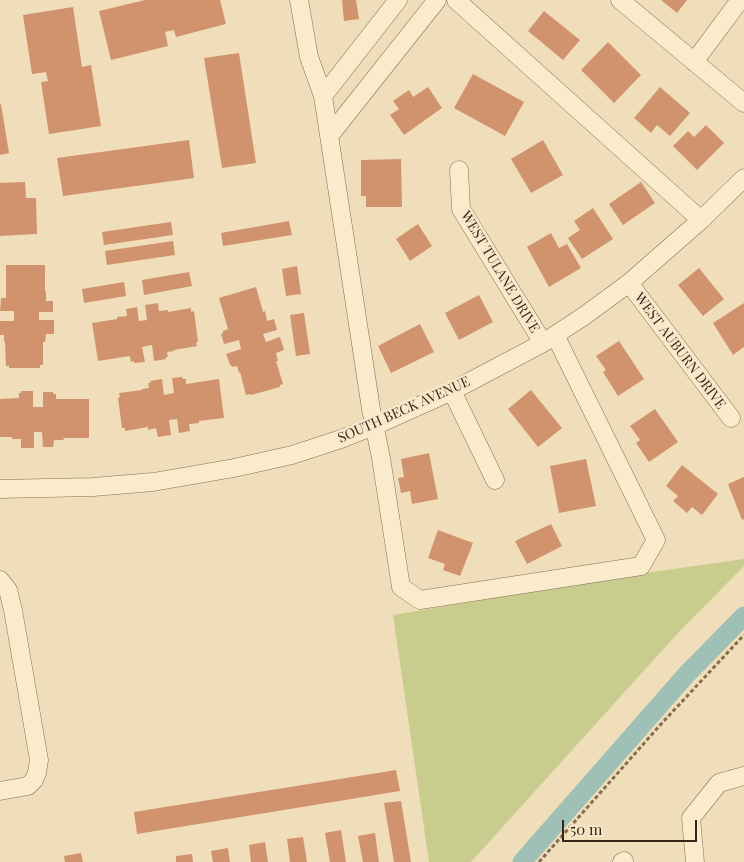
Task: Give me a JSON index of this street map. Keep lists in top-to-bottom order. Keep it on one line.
{"streets":{"street":["WEST TULANE DRIVE","WEST AUBURN DRIVE","SOUTH BECK AVENUE"]},"crossings":[["WEST TULANE DRIVE","SOUTH BECK AVENUE"],["WEST AUBURN DRIVE","SOUTH BECK AVENUE"]],"scale_bar":"50 m"}
